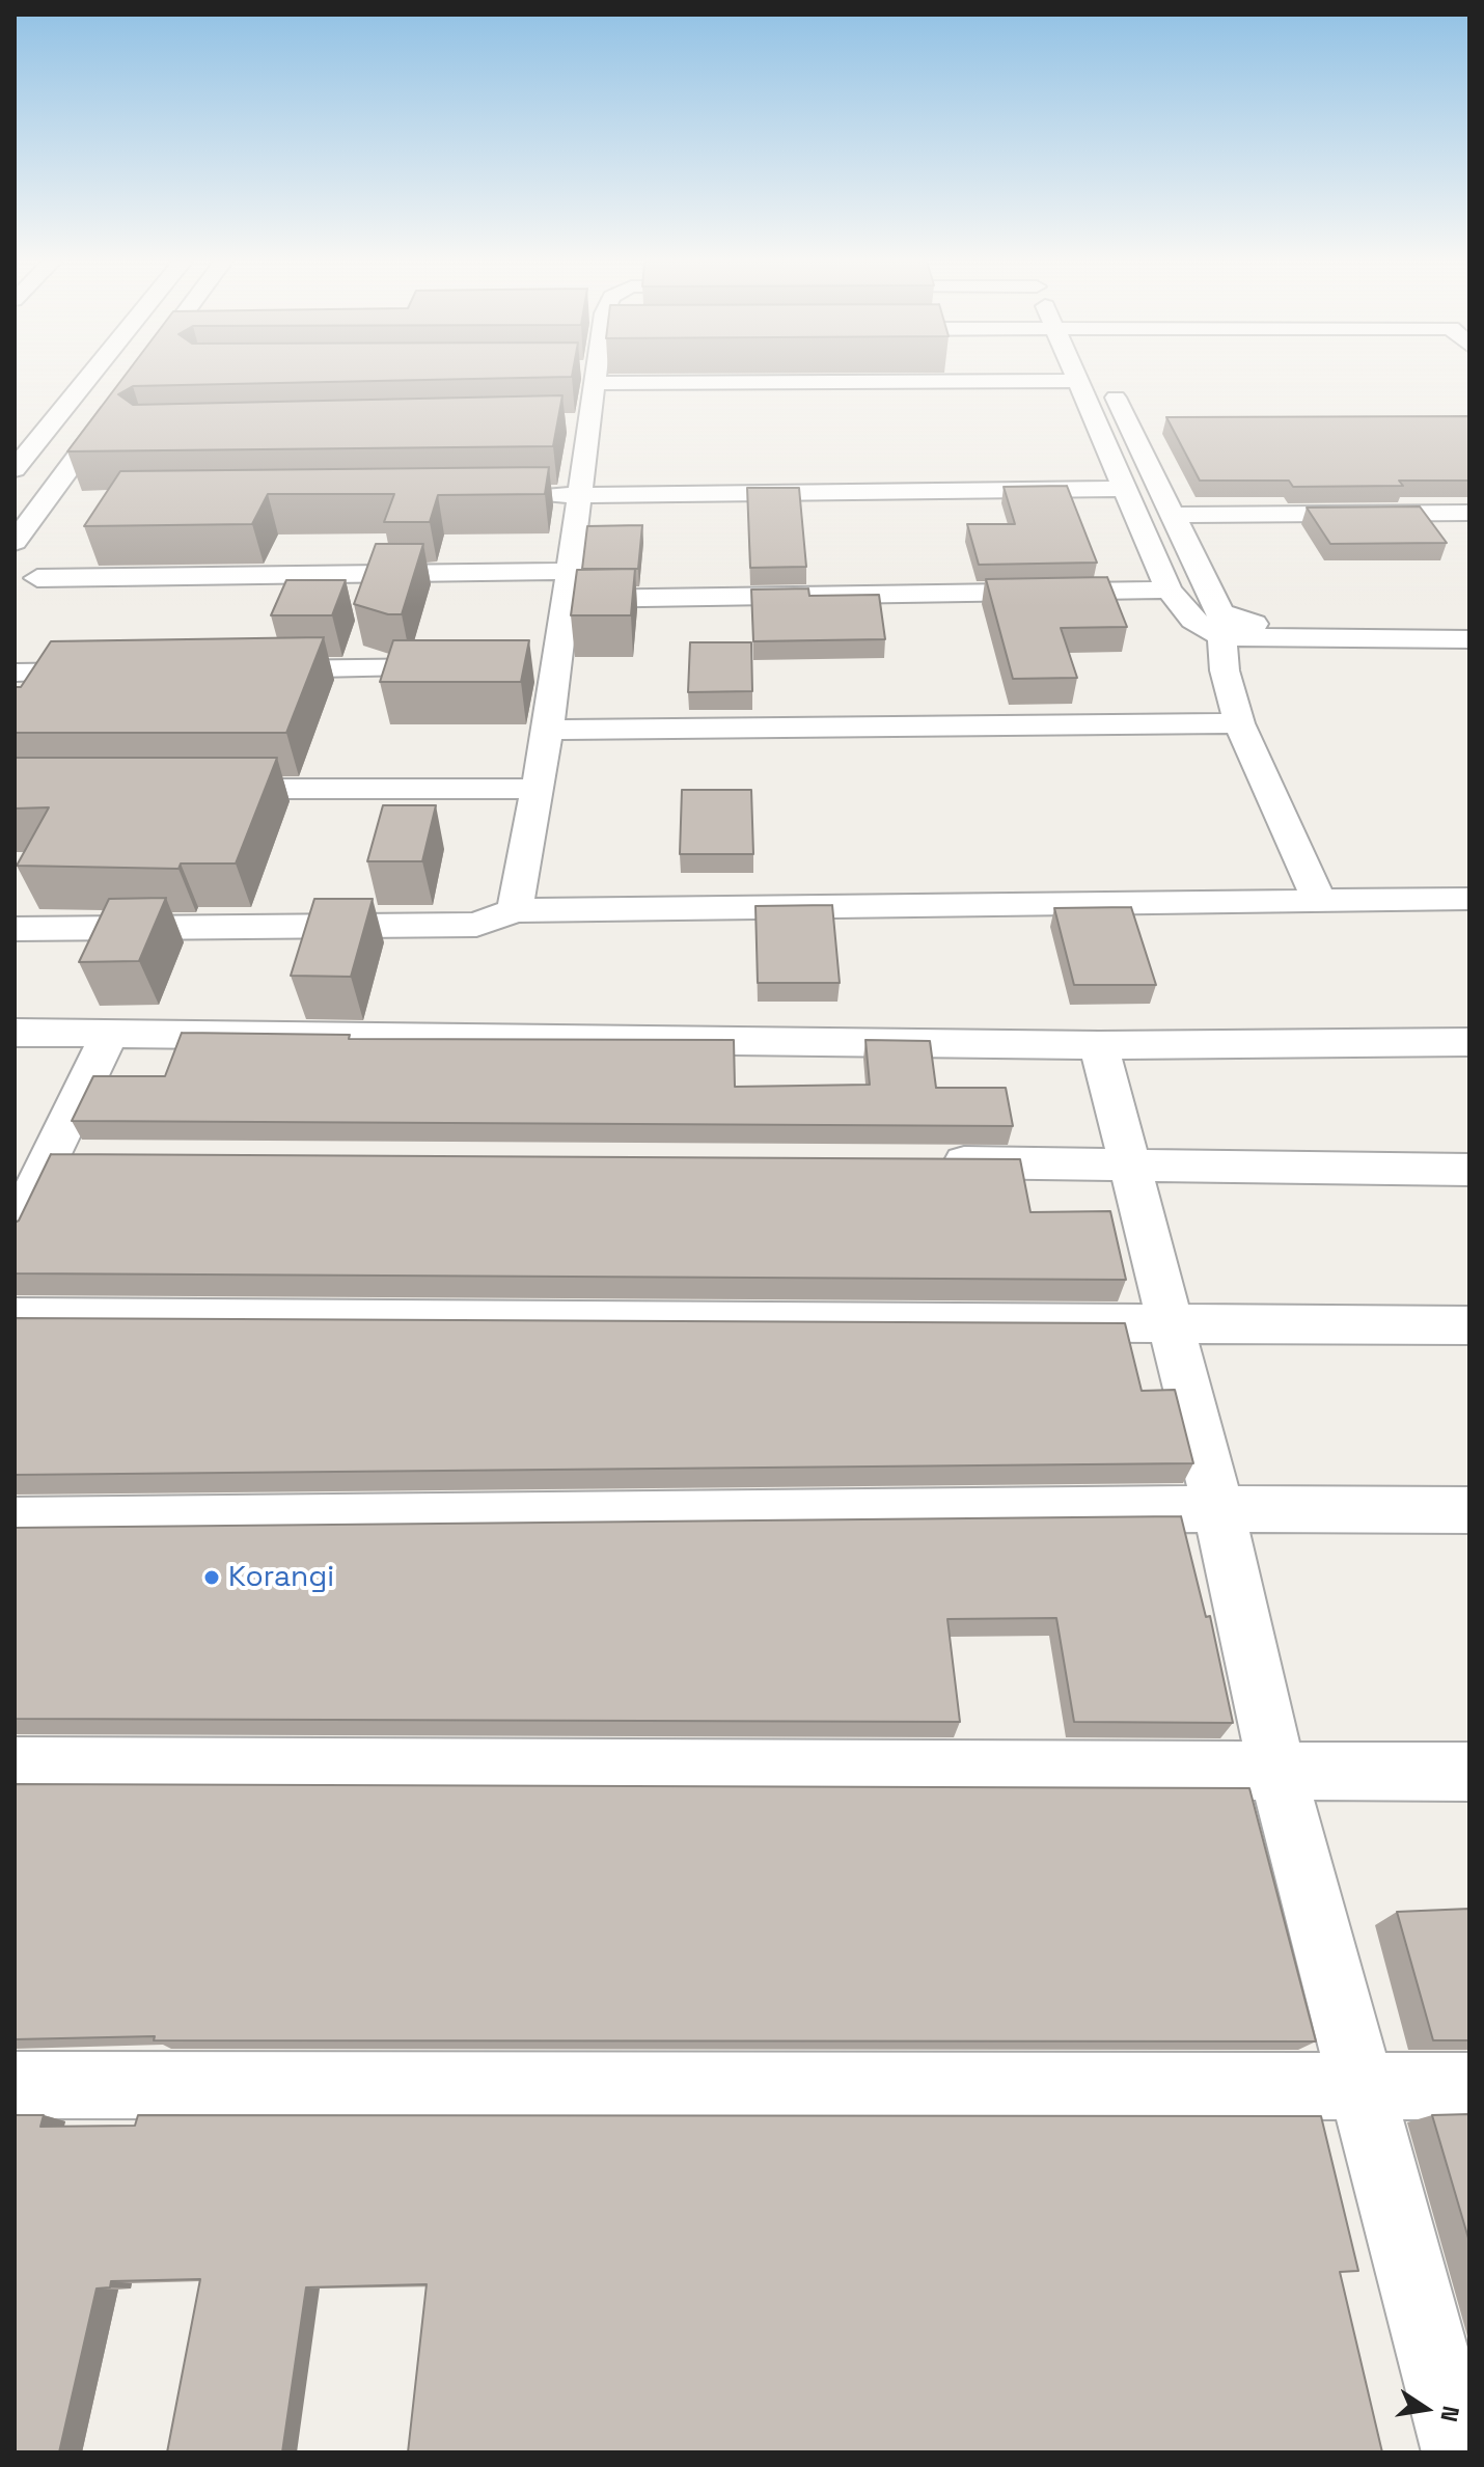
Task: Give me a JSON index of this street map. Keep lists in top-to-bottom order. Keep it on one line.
{"places":["Korangi"],"north":"right"}
